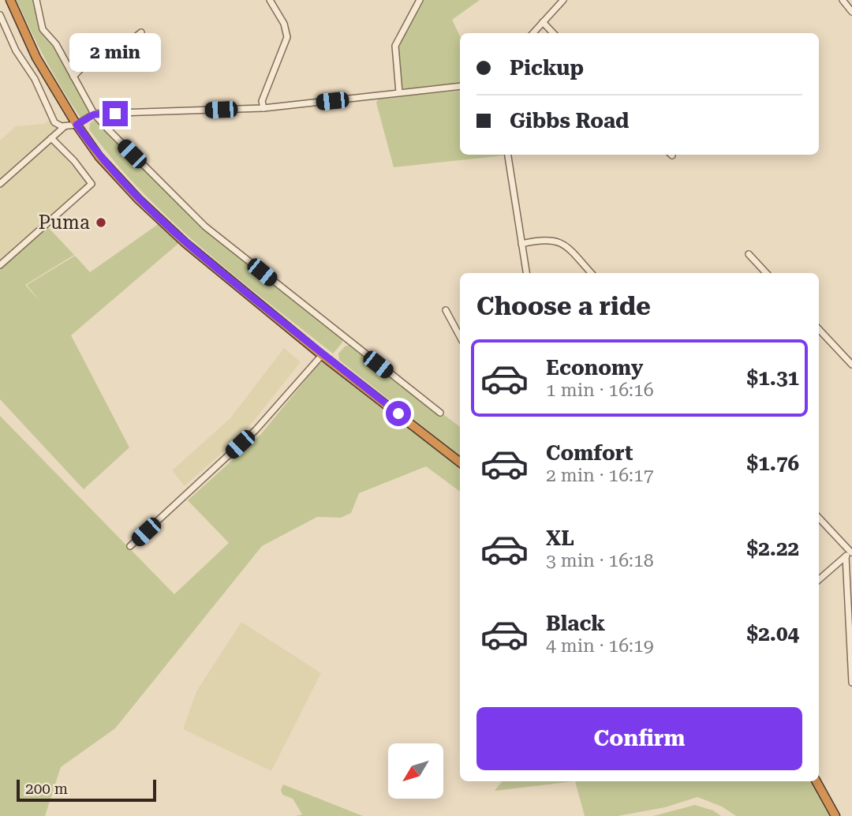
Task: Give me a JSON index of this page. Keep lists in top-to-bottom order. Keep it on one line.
{"places":["Puma"],"scale_bar":"200 m","north":"bottom left","page":{"bubble":"2 min","banner":["Pickup","Gibbs Road"],"heading":"Choose a ride","list":[{"name":"Economy","note":"1 min · 16:16","value":"$1.31"},{"name":"Comfort","note":"2 min · 16:17","value":"$1.76"},{"name":"XL","note":"3 min · 16:18","value":"$2.22"},{"name":"Black","note":"4 min · 16:19","value":"$2.04"}],"buttons":"Confirm","scale":"200 m"}}
